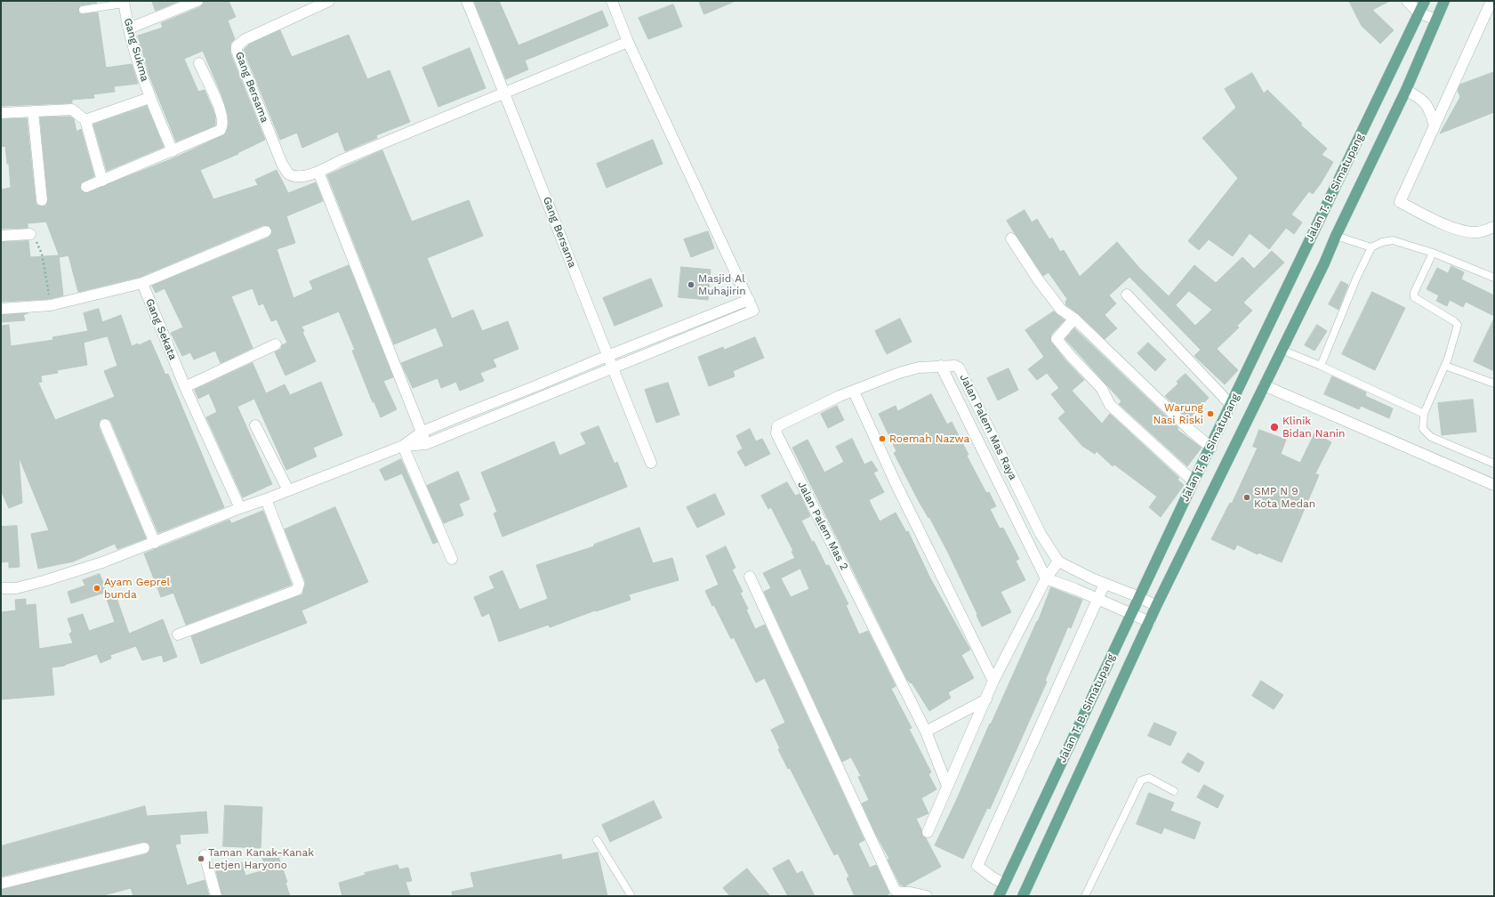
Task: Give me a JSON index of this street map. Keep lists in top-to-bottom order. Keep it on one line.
{"streets":{"main road":["Jalan T. B. Simatupang"],"street":["Gang Sukma","Gang Bersama","Gang Sekata","Jalan Palem Mas Raya","Jalan Palem Mas 2"]},"crossings":[["Jalan Palem Mas Raya","Jalan Palem Mas 2"]],"places":["Masjid Al Muhajirin","Warung Nasi Riski","Klinik Bidan Nanin","Roemah Nazwa","SMP N 9 Kota Medan","Ayam Geprel bunda","Taman Kanak-Kanak Letjen Haryono"]}
